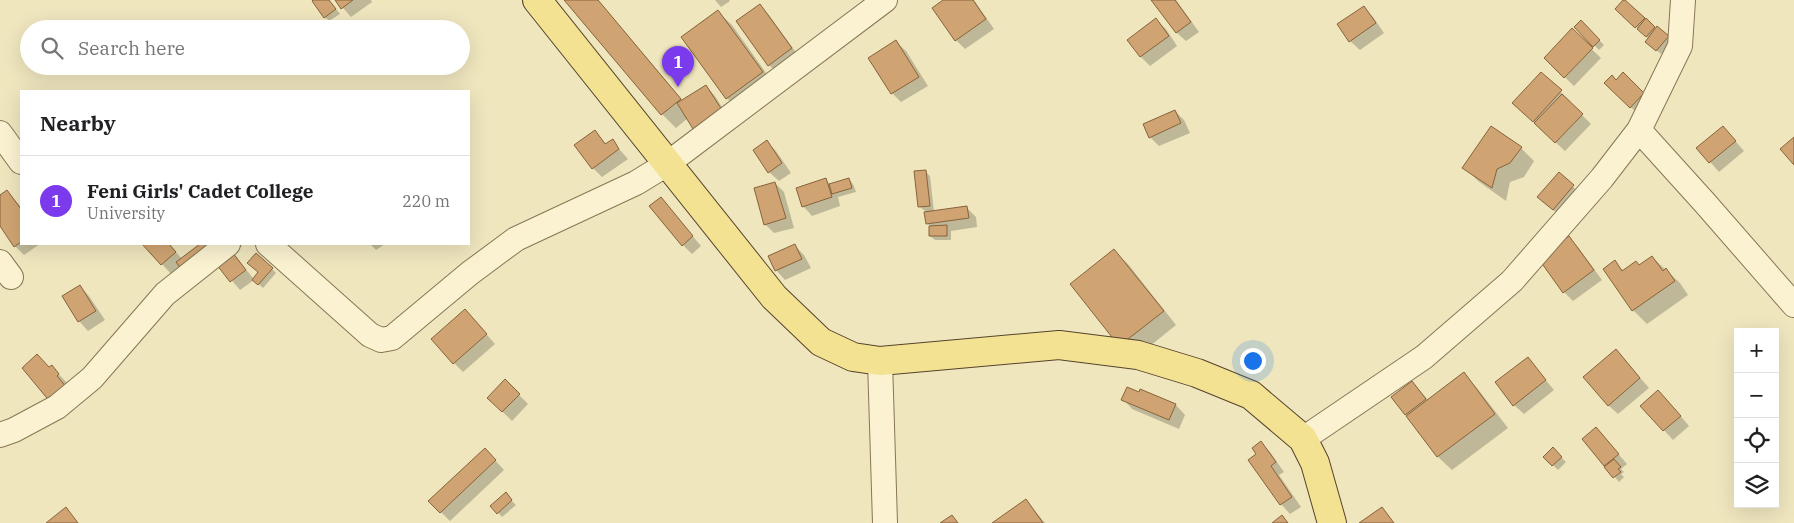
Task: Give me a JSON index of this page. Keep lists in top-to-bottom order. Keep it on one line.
{"page":{"search":"Search here","pins":"1","heading":"Nearby","list":[{"mark":"1","name":"Feni Girls' Cadet College","note":"University","value":"220 m"}],"map_buttons":["+","−"]}}
